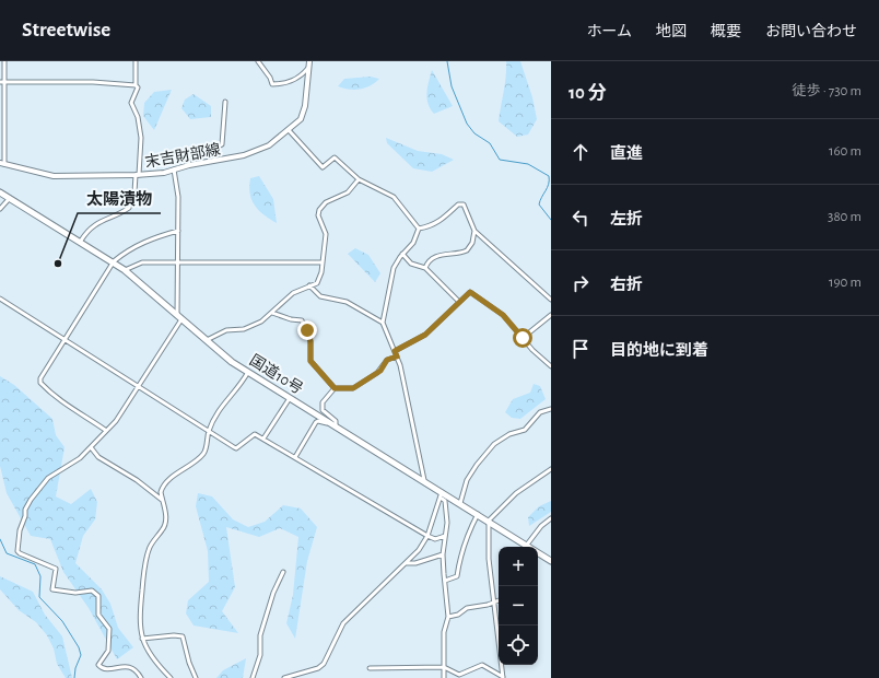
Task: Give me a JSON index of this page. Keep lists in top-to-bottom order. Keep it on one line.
{"streets":{"highway":["国道10号"],"main road":["末吉財部線"]},"places":["太陽漬物"],"page":{"header":"Streetwise","nav":["ホーム","地図","概要","お問い合わせ"],"heading":["10 分","徒歩 · 730 m"],"list":[["直進","160 m"],["左折","380 m"],["右折","190 m"],"目的地に到着"],"map_buttons":["+","−"]}}
